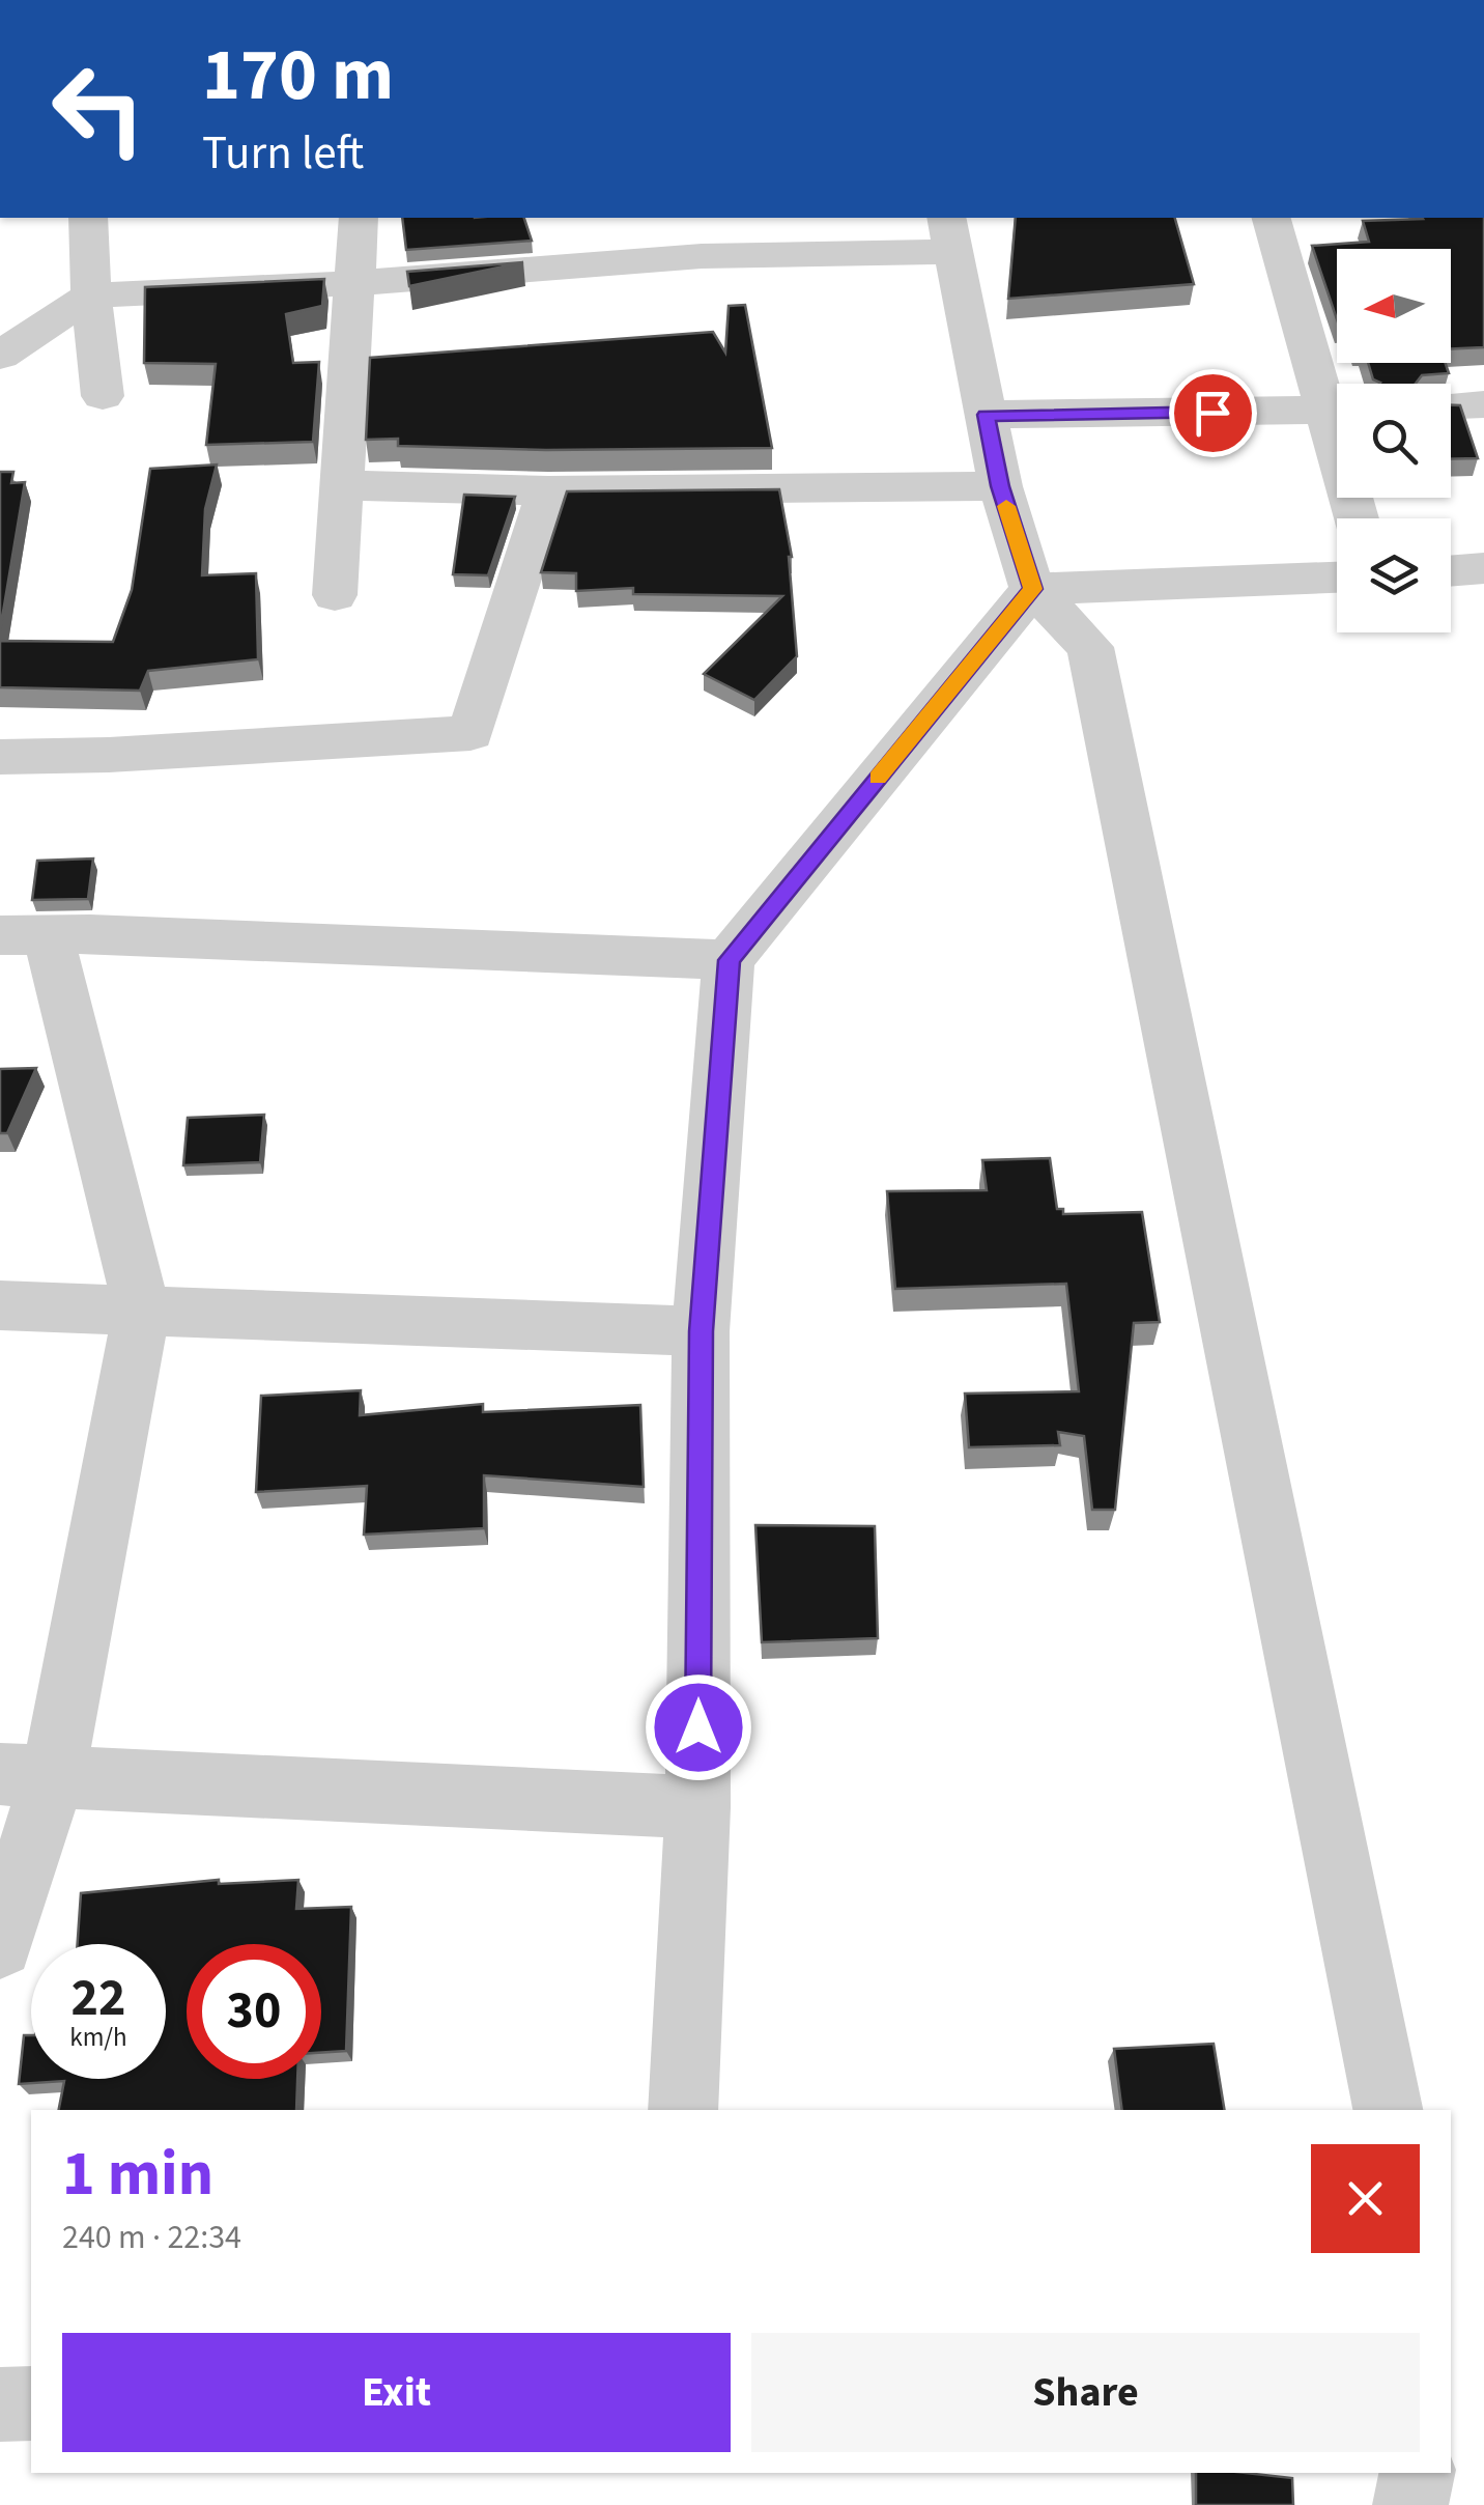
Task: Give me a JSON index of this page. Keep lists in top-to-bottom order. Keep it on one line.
{"north":"left","page":{"turn":["170 m","Turn left"],"speed":"22 km/h","limit":"30","heading":["1 min","240 m · 22:34"],"buttons":["Exit","Share"]}}
